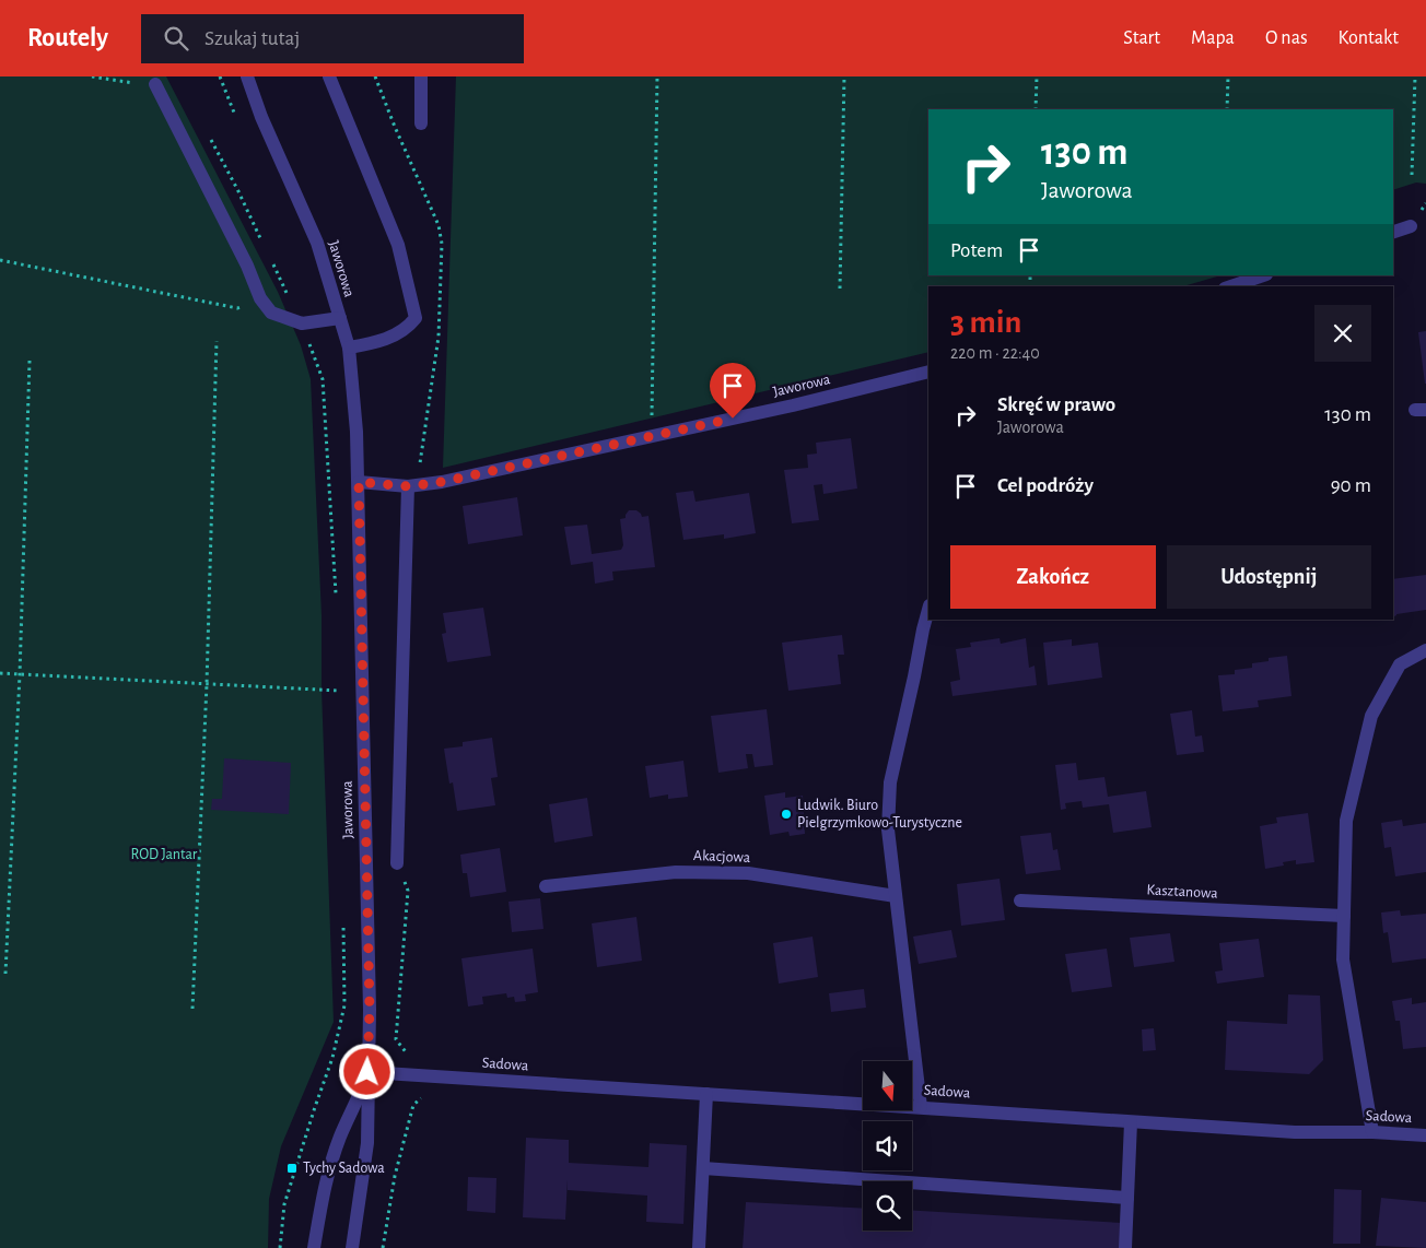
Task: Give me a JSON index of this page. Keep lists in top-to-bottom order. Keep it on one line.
{"streets":{"street":["Jaworowa","Akacjowa","Kasztanowa","Sadowa"]},"crossings":[["Jaworowa","Sadowa"]],"parks":["ROD Jantar"],"places":{"other":["Ludwik. Biuro Pielgrzymkowo-Turystyczne"],"transit":["Tychy Sadowa"]},"north":"bottom","page":{"header":"Routely","search":"Szukaj tutaj","nav":["Start","Mapa","O nas","Kontakt"],"turn":["130 m","Jaworowa"],"then":"Potem","heading":["3 min","220 m · 22:40"],"list":[{"name":"Skręć w prawo","note":"Jaworowa","value":"130 m"},{"name":"Cel podróży","value":"90 m"}],"buttons":["Zakończ","Udostępnij"]}}
